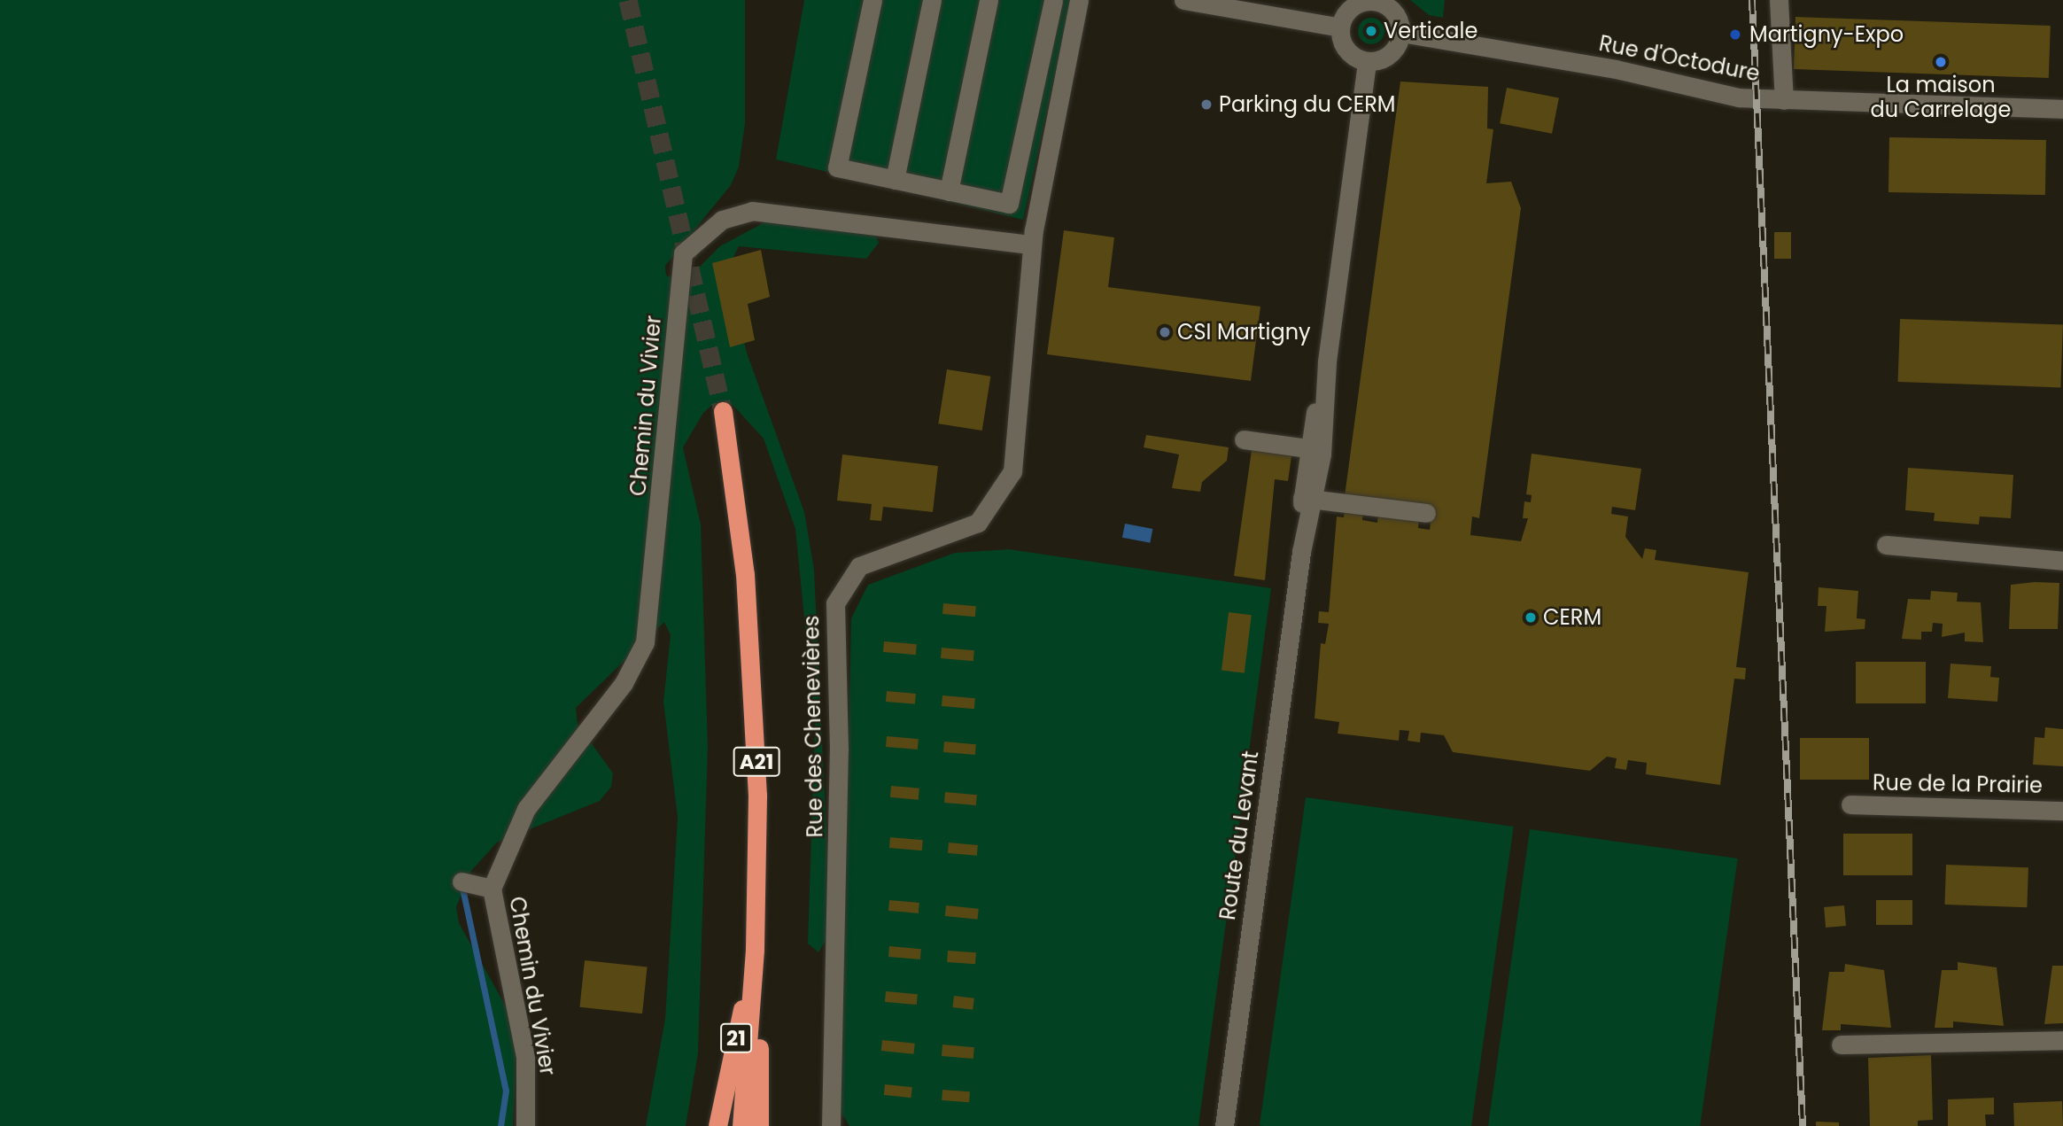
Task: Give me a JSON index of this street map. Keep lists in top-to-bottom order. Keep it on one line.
{"streets":{"highway":["A21","21"],"street":["Rue d'Octodure","Chemin du Vivier","Rue des Chenevières","Rue de la Prairie","Route du Levant"]},"crossings":[["Rue d'Octodure","Route du Levant"],["Chemin du Vivier","Rue des Chenevières"],["A21","21"]],"places":["Verticale","Martigny-Expo","La maison du Carrelage","Parking du CERM","CSI Martigny","CERM"]}
